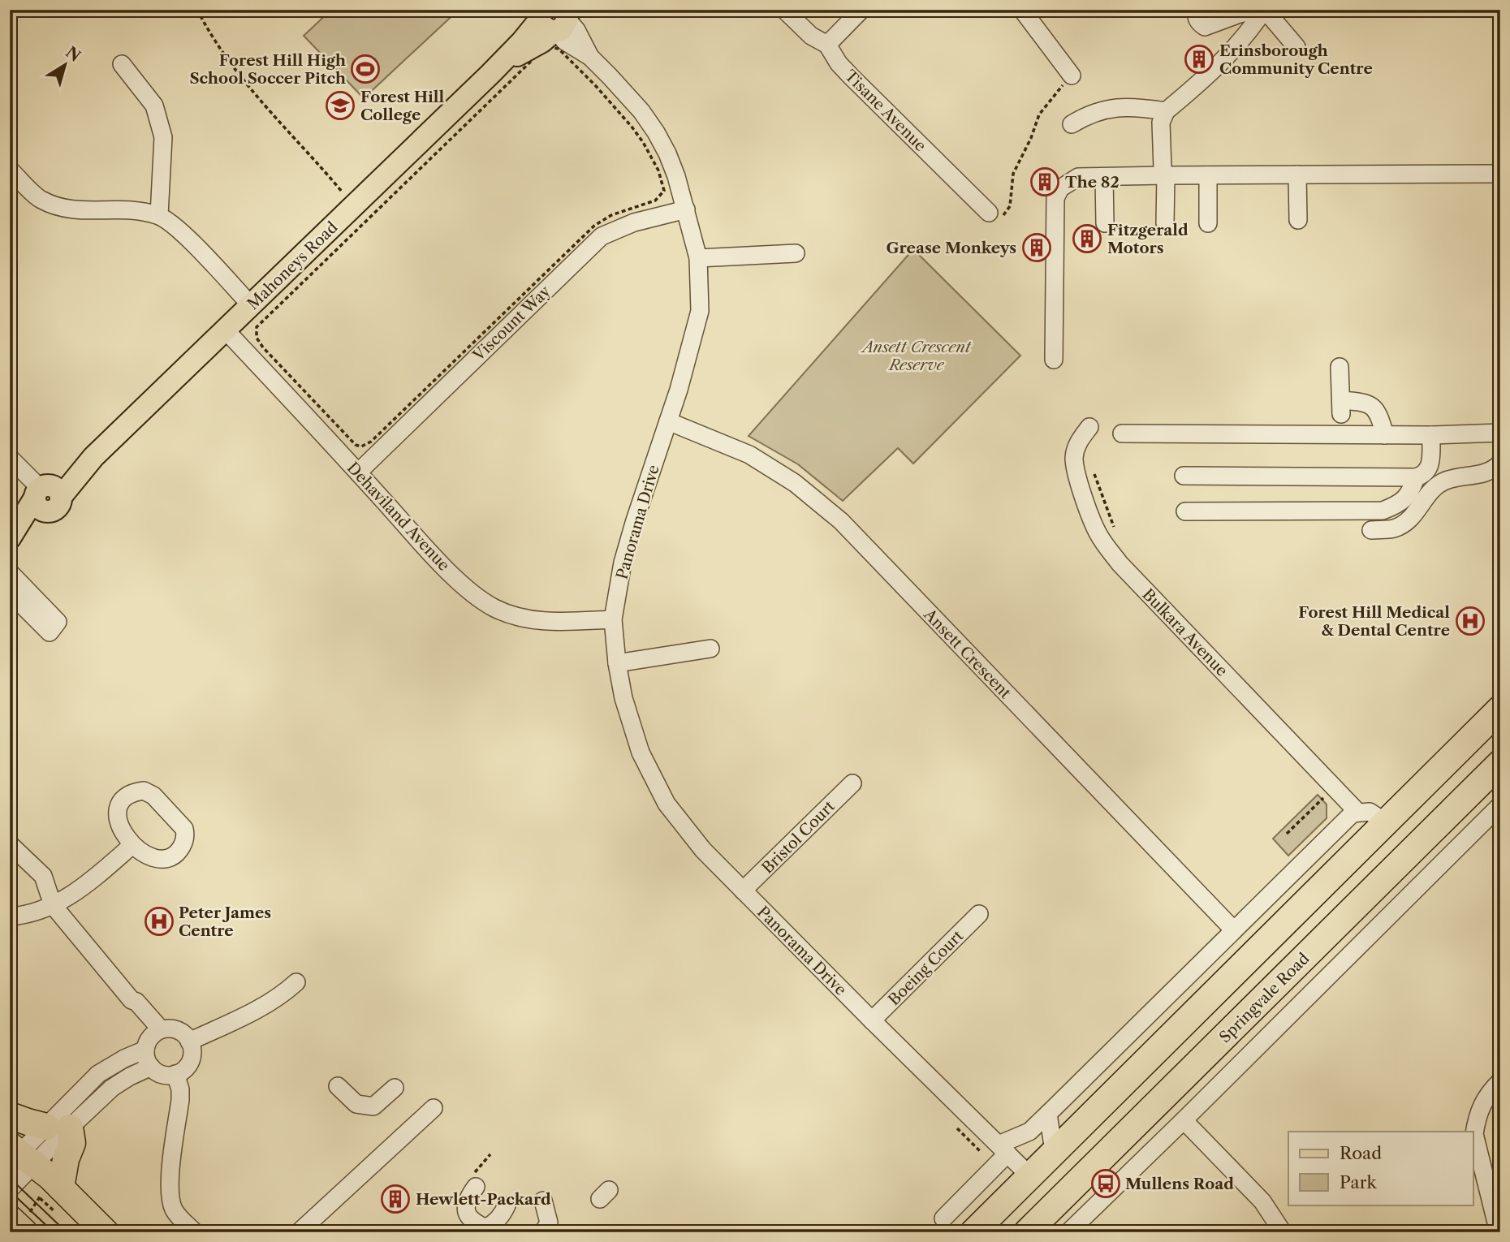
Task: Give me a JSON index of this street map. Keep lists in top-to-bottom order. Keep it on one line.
{"streets":{"highway":["Springvale Road"],"main road":["Mahoneys Road"],"street":["Tisane Avenue","Viscount Way","Dehaviland Avenue","Panorama Drive","Bulkara Avenue","Ansett Crescent","Bristol Court","Boeing Court"]},"crossings":[["Mahoneys Road","Dehaviland Avenue"],["Mahoneys Road","Panorama Drive"],["Viscount Way","Dehaviland Avenue"],["Viscount Way","Panorama Drive"],["Dehaviland Avenue","Panorama Drive"],["Panorama Drive","Ansett Crescent"],["Panorama Drive","Bristol Court"],["Panorama Drive","Boeing Court"]],"parks":["Ansett Crescent Reserve"],"places":{"building":["Erinsborough Community Centre","The 82","Fitzgerald Motors","Grease Monkeys","Hewlett-Packard"],"sports":["Forest Hill High School Soccer Pitch"],"school or university":["Forest Hill College"],"hospital":["Forest Hill Medical & Dental Centre","Peter James Centre"],"bus stop":["Mullens Road"]},"legend":["Road","Park"],"north":"top right"}
